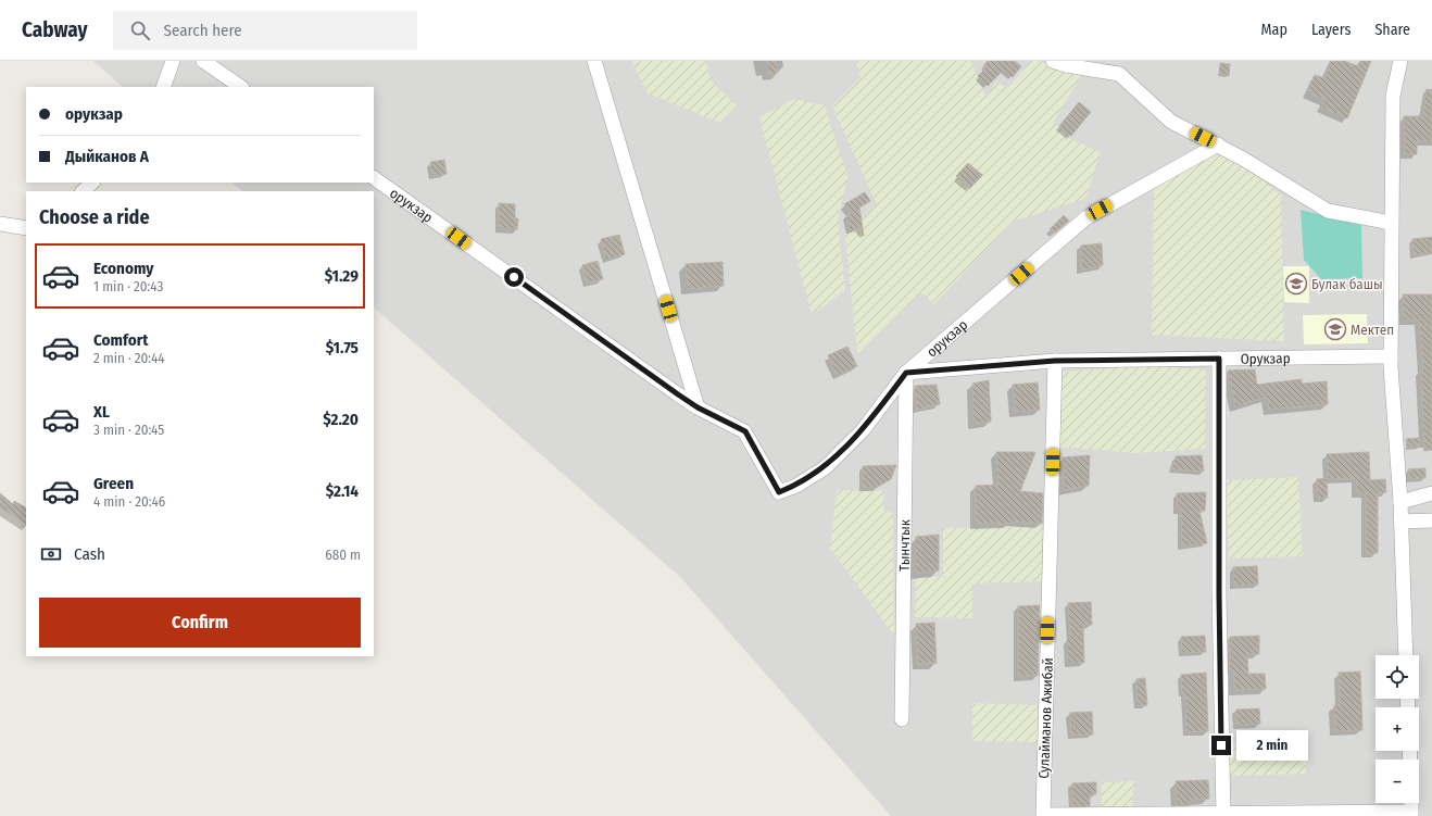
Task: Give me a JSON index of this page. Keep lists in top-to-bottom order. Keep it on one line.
{"streets":{"street":["орукзар","Орукзар","Тынчтык","Сулайманов Ажибай"]},"crossings":[["орукзар","Орукзар"],["орукзар","Тынчтык"],["Орукзар","Тынчтык"],["Орукзар","Сулайманов Ажибай"]],"places":{"school or university":["Булак башы","Мектеп"]},"page":{"header":"Cabway","search":"Search here","nav":["Map","Layers","Share"],"banner":["орукзар","Дыйканов А"],"heading":"Choose a ride","list":[{"name":"Economy","note":"1 min · 20:43","value":"$1.29"},{"name":"Comfort","note":"2 min · 20:44","value":"$1.75"},{"name":"XL","note":"3 min · 20:45","value":"$2.20"},{"name":"Green","note":"4 min · 20:46","value":"$2.14"}],"pay":["Cash","680 m"],"buttons":"Confirm","map_buttons":["+","−"],"bubble":"2 min"}}
